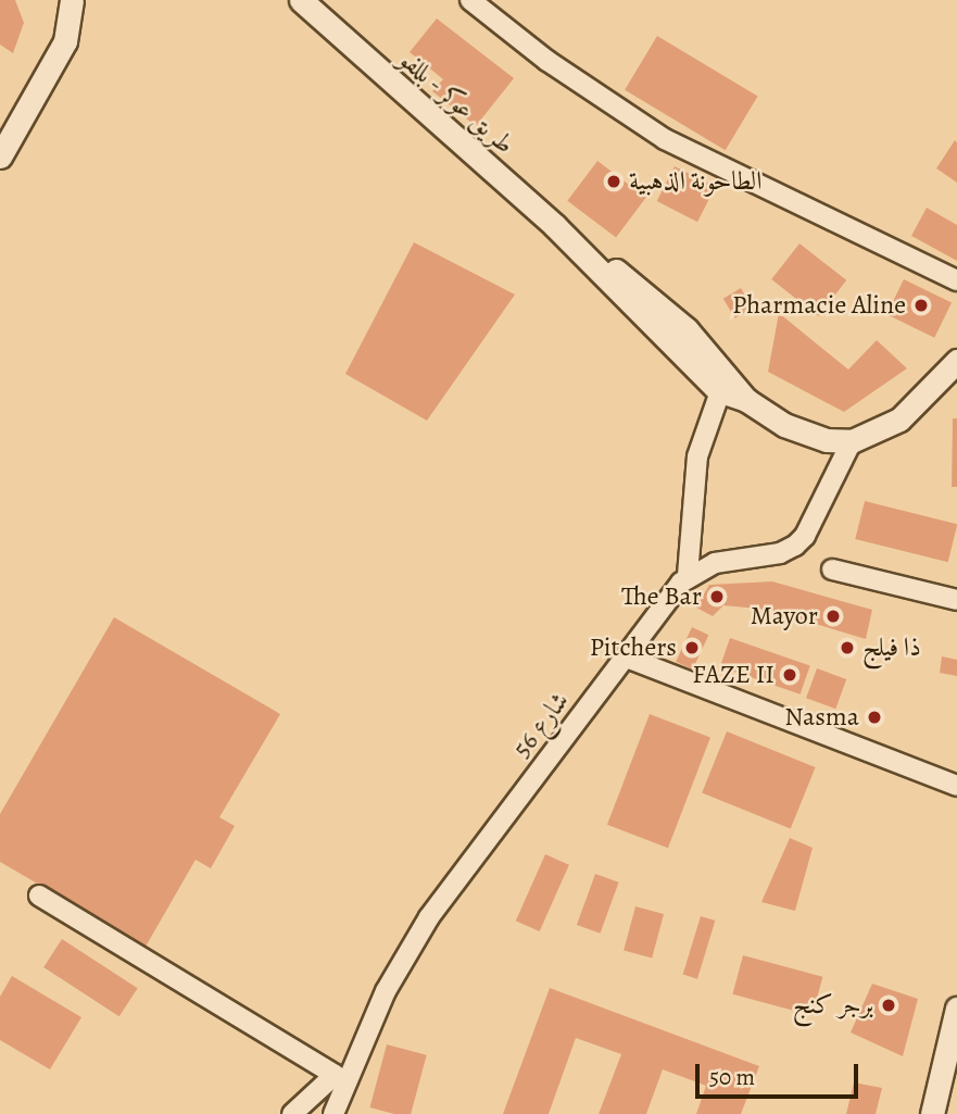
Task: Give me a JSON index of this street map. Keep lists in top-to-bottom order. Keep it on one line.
{"streets":{"street":["طريق عوكر - بللفو","شارع 56"]},"places":["الطاحونة الذهبية","Pharmacie Aline","The Bar","Mayor","Pitchers","ذا فيلج","FAZE II","Nasma","برجر كنج"],"scale_bar":"50 m"}
